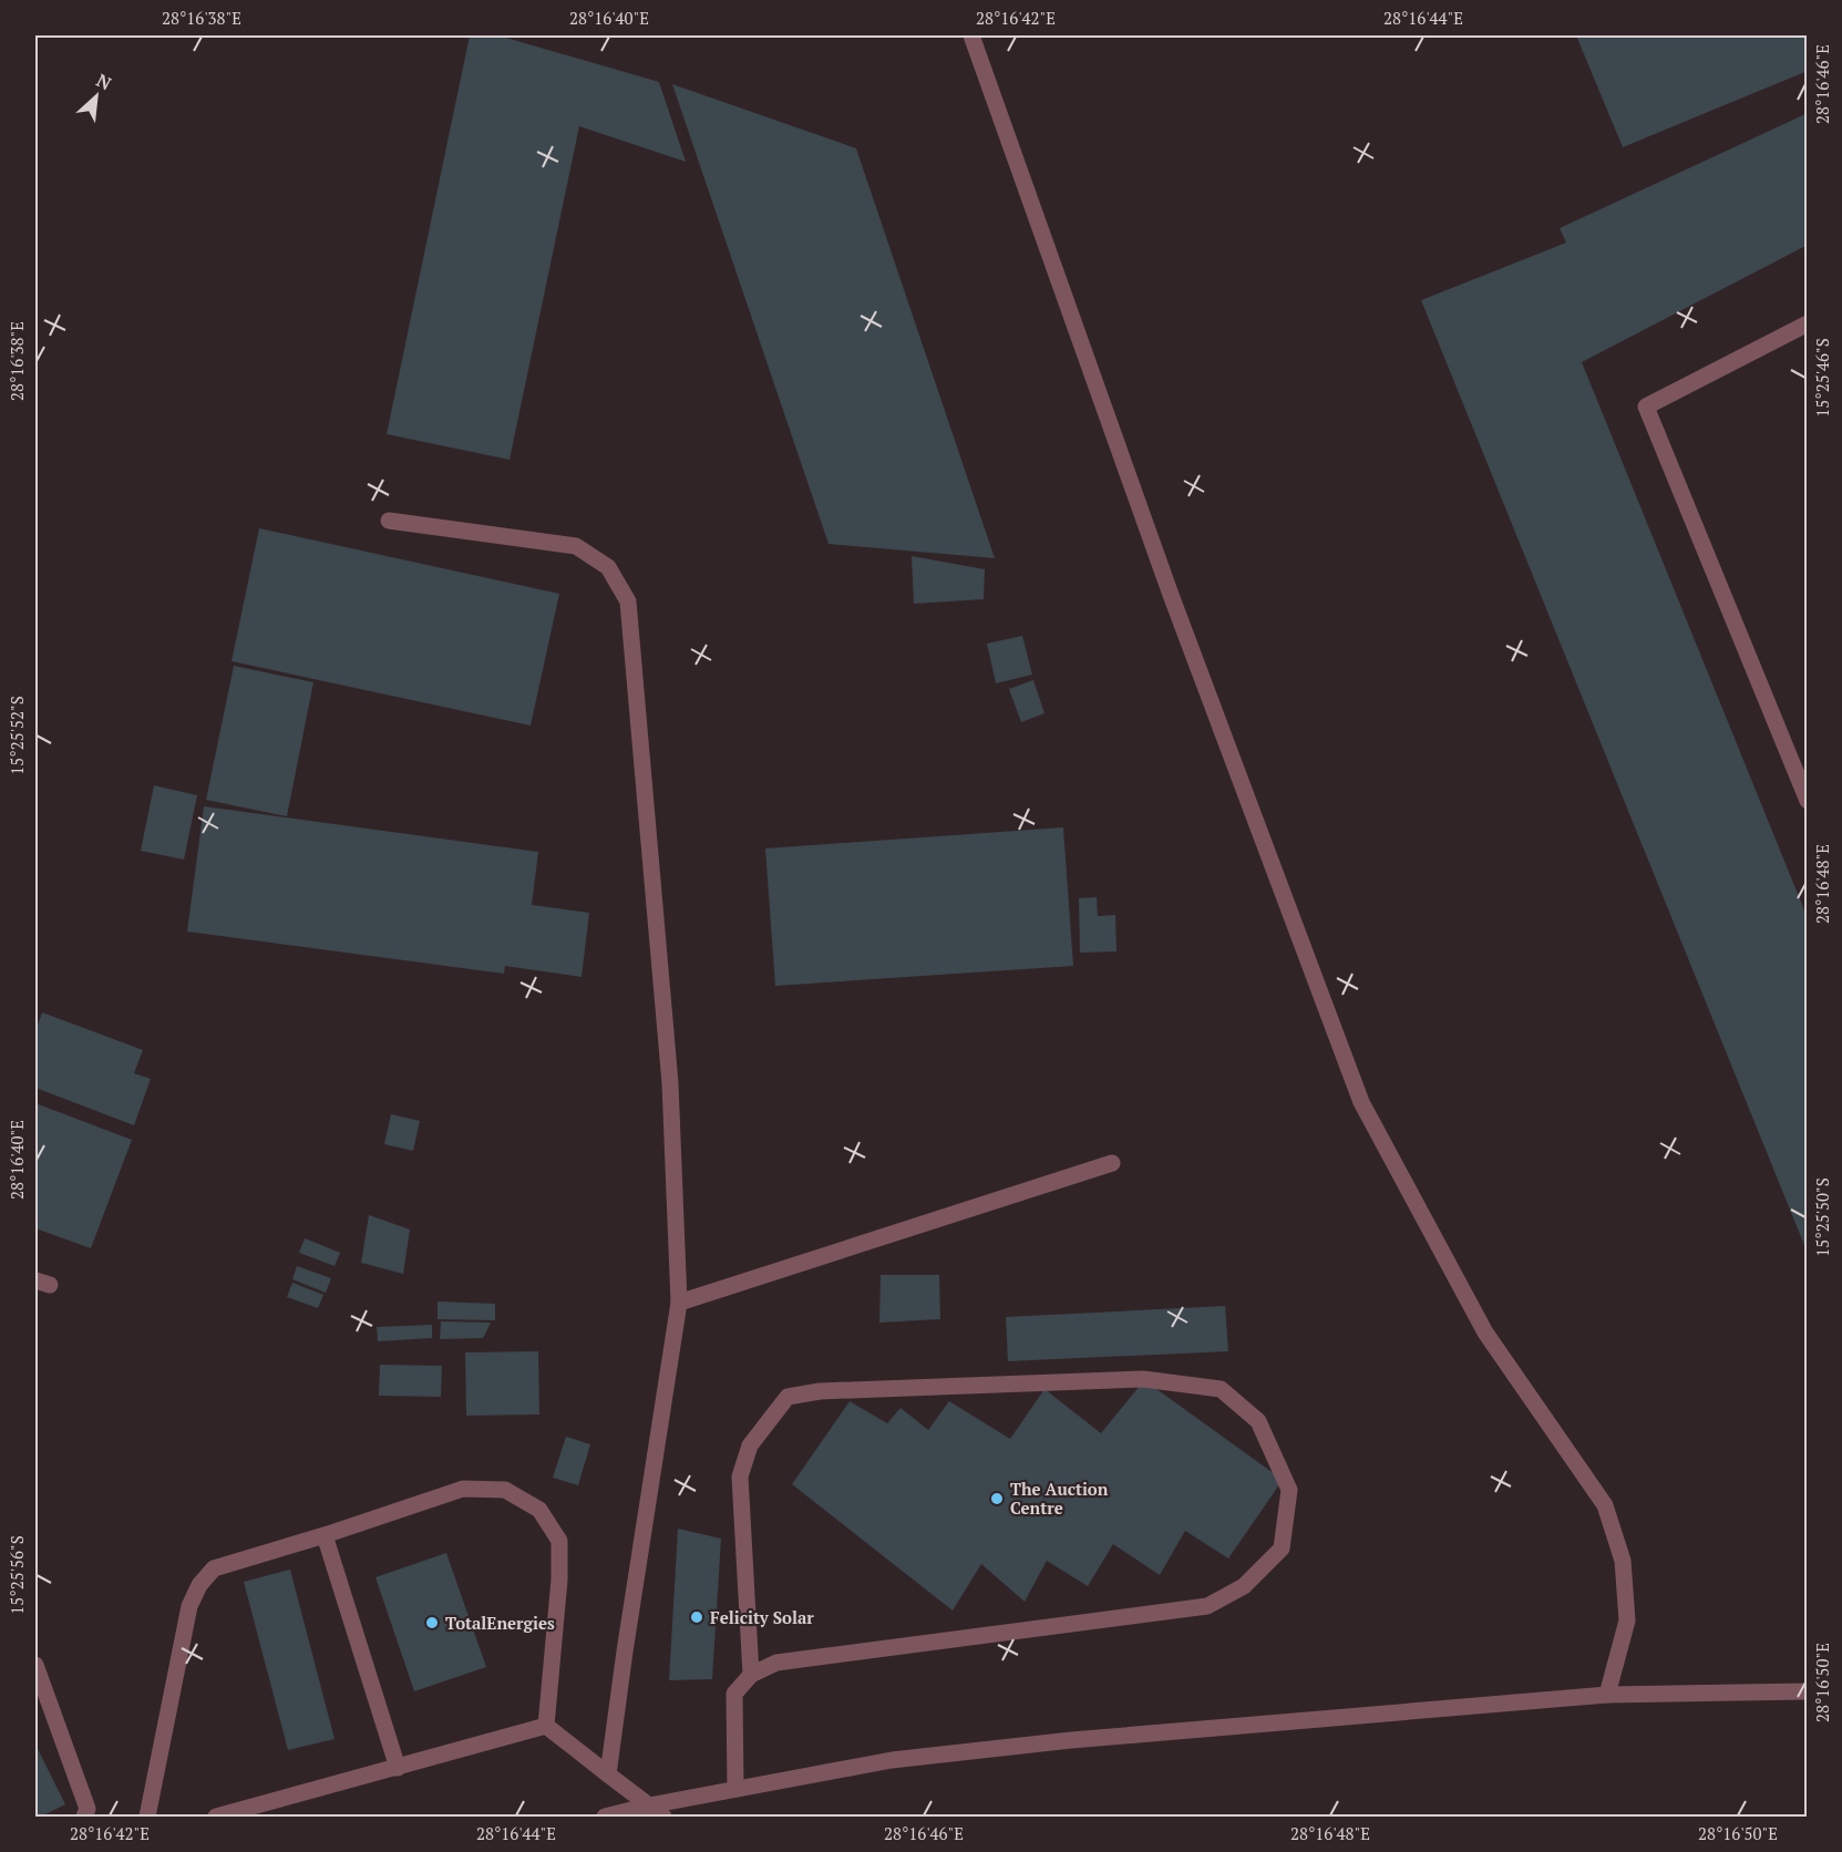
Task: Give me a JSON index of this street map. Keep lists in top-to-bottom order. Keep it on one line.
{"places":["The Auction Centre","Felicity Solar","TotalEnergies"],"north":"top right","coordinates":["28°16'38\"E","28°16'40\"E","28°16'42\"E","28°16'44\"E","28°16'46\"E","15°25'46\"S","15°25'52\"S","28°16'48\"E","15°25'50\"S","15°25'56\"S","28°16'50\"E"]}
